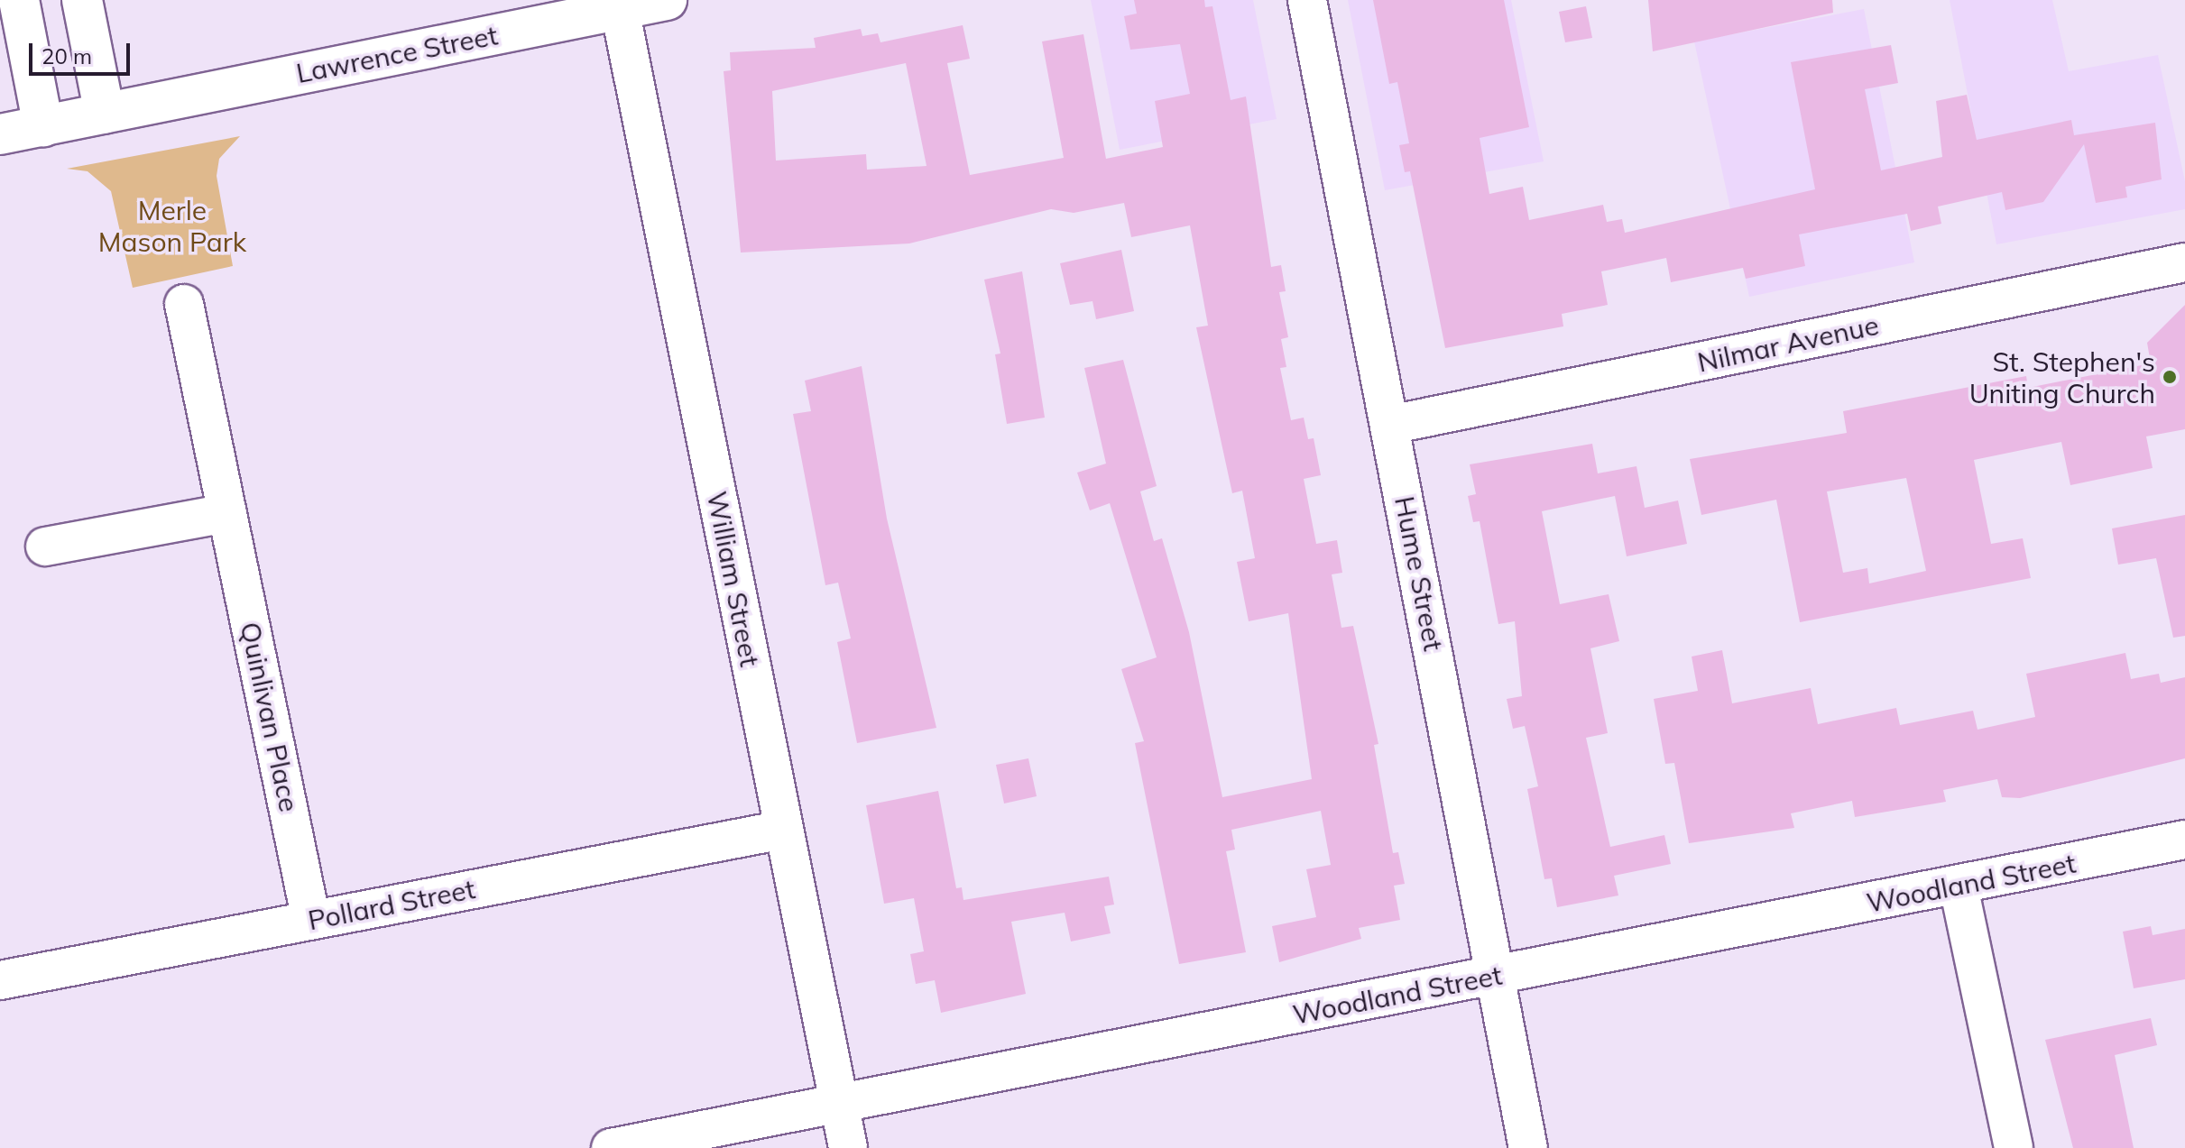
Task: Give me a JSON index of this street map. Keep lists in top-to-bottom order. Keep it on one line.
{"streets":{"main road":["Lawrence Street"],"street":["Nilmar Avenue","Hume Street","William Street","Quinlivan Place","Woodland Street","Pollard Street"]},"crossings":[["Lawrence Street","William Street"],["Nilmar Avenue","Hume Street"],["Hume Street","Woodland Street"],["William Street","Woodland Street"],["William Street","Pollard Street"],["Quinlivan Place","Pollard Street"]],"parks":["Merle Mason Park"],"places":["St. Stephen's Uniting Church"],"scale_bar":"20 m"}
